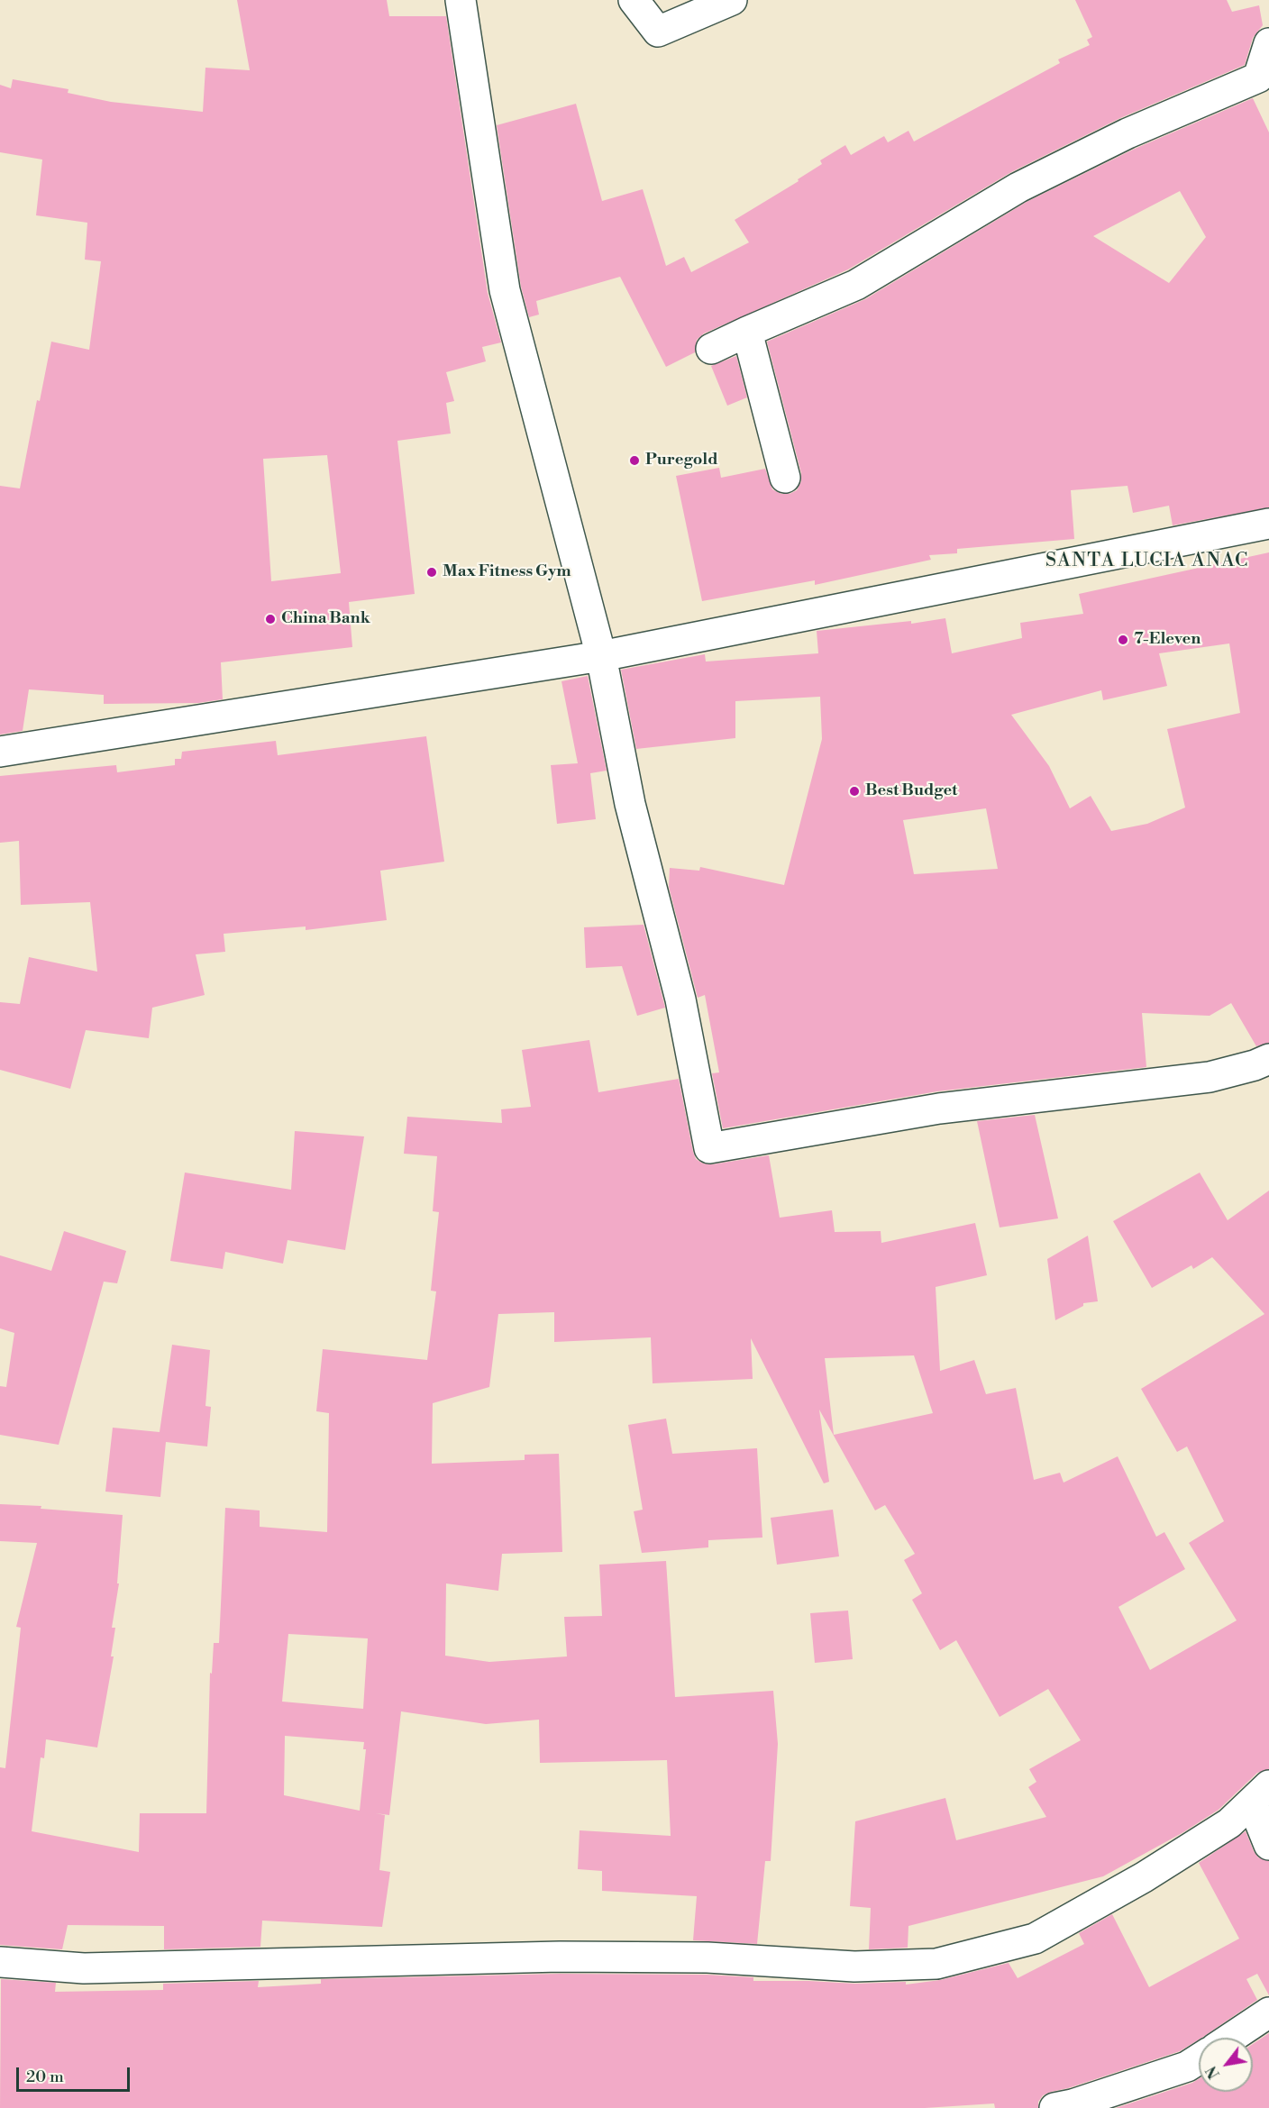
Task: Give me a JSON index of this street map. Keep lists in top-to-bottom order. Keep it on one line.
{"districts":["SANTA LUCIA ANAC"],"places":["Puregold","Max Fitness Gym","China Bank","7-Eleven","Best Budget"],"scale_bar":"20 m","north":"bottom left"}
